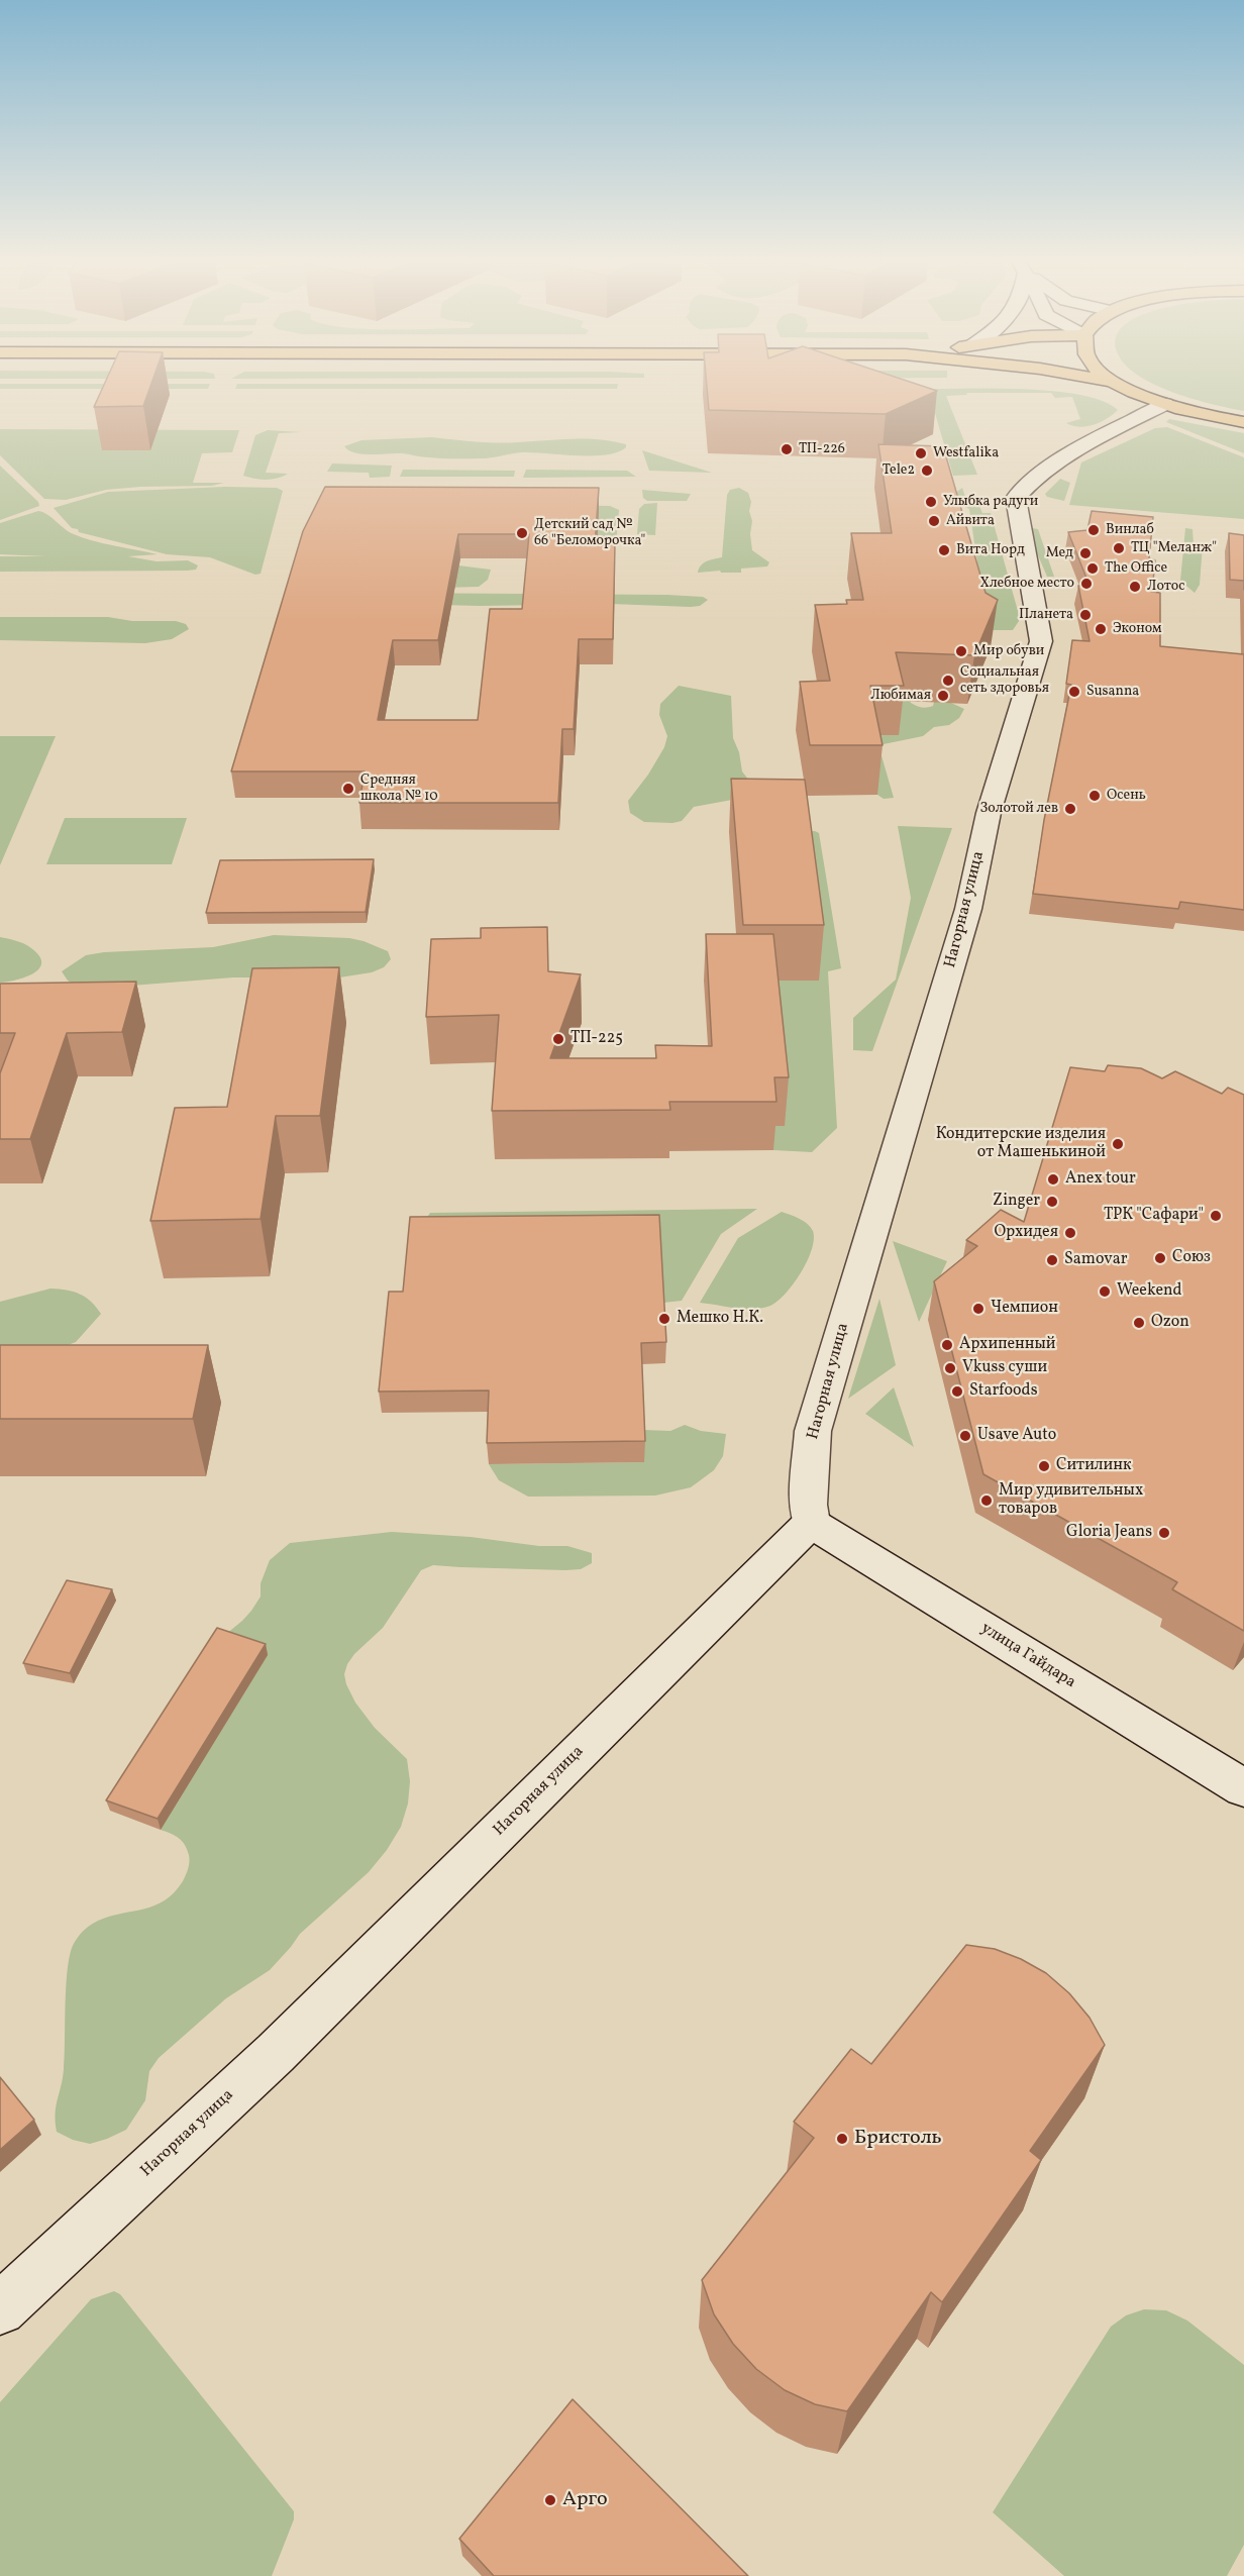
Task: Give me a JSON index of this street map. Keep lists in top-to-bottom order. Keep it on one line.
{"streets":{"street":["Нагорная улица","улица Гайдара"]},"crossings":[["Нагорная улица","улица Гайдара"]],"places":["ТП-226","Westfalika","Tele2","Улыбка радуги","Айвита","Винлаб","Детский сад № 66 \"Беломорочка\"","ТЦ \"Меланж\"","Вита Норд","Мед","The Office","Хлебное место","Лотос","Планета","Эконом","Мир обуви","Социальная сеть здоровья","Susanna","Любимая","Средняя школа № 10","Осень","Золотой лев","ТП-225","Кондитерские изделия от Машенькиной","Anex tour","Zinger","ТРК \"Сафари\"","Орхидея","Союз","Samovar","Weekend","Чемпион","Мешко Н.К.","Ozon","Архипенный","Vkuss суши","Starfoods","Usave Auto","Ситилинк","Мир удивительных товаров","Gloria Jeans","Бристоль","Арго"]}
